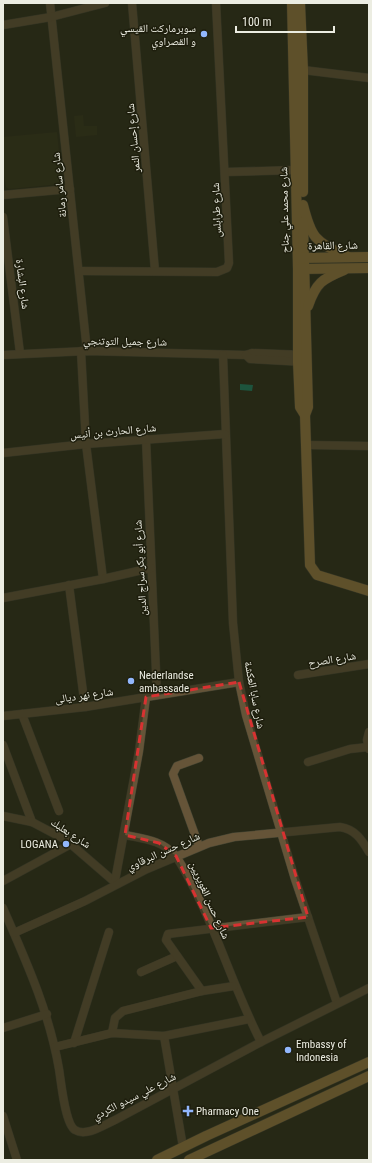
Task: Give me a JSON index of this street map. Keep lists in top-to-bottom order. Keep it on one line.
{"streets":{"main road":["شارع محمد علي جناح","شارع القاهرة"],"street":["شارع إحسان النمر","شارع سامر رمانة","شارع طرابلس","شارع البشارة","شارع جميل التوتنجي","شارع الحارث بن أنيس","شارع أبو بكر سراج الدين","شارع الصرح","شارع نهر ديالى","شارع سابا العكشة","شارع بعلبك","شارع حسن البرقاوي","شارع حسن الغويريين","شارع علي سيدو الكردي"]},"crossings":[["شارع إحسان النمر","شارع طرابلس"],["شارع سامر رمانة","شارع طرابلس"],["شارع سامر رمانة","شارع جميل التوتنجي"],["شارع سامر رمانة","شارع الحارث بن أنيس"],["شارع محمد علي جناح","شارع القاهرة"],["شارع محمد علي جناح","شارع جميل التوتنجي"],["شارع البشارة","شارع جميل التوتنجي"],["شارع جميل التوتنجي","شارع سابا العكشة"],["شارع الحارث بن أنيس","شارع أبو بكر سراج الدين"],["شارع الحارث بن أنيس","شارع سابا العكشة"],["شارع أبو بكر سراج الدين","شارع نهر ديالى"],["شارع نهر ديالى","شارع سابا العكشة"],["شارع سابا العكشة","شارع حسن البرقاوي"],["شارع سابا العكشة","شارع علي سيدو الكردي"],["شارع بعلبك","شارع حسن البرقاوي"],["شارع حسن البرقاوي","شارع حسن الغويريين"],["شارع حسن البرقاوي","شارع علي سيدو الكردي"],["شارع حسن الغويريين","شارع علي سيدو الكردي"]],"places":{"other":["سوبرماركت القيسي و القصراوي","Nederlandse ambassade","LOGANA","Embassy of Indonesia"],"health":["Pharmacy One"]},"scale_bar":"100 m"}
